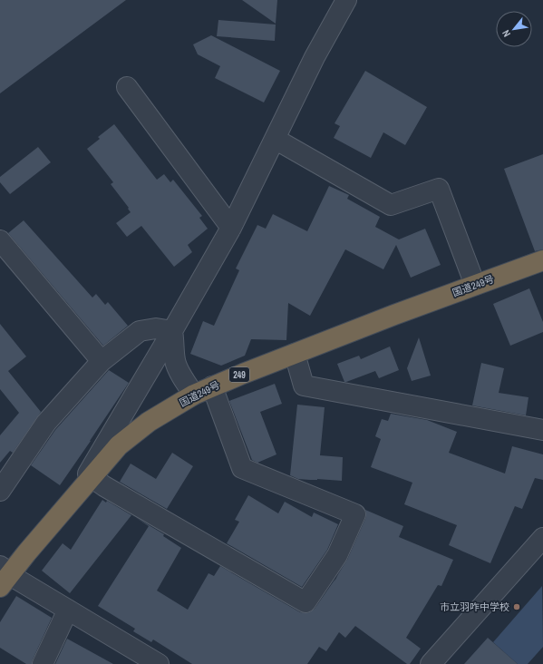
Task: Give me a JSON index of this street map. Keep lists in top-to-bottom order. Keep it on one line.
{"streets":{"highway":["国道249号","249"]},"places":["市立羽咋中学校"],"north":"bottom left"}
